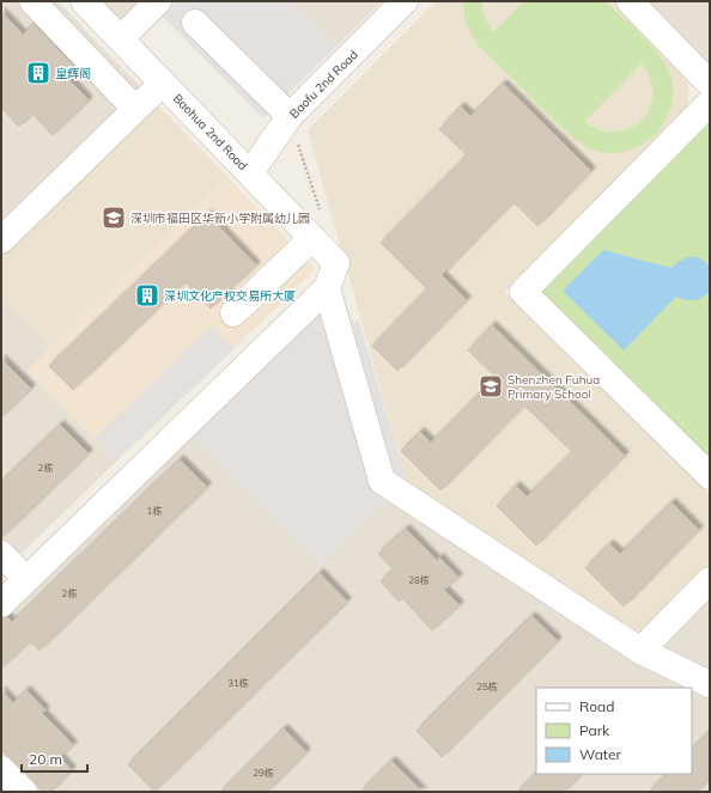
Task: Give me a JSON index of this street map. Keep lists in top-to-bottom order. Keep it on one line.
{"streets":{"street":["Baofu 2nd Road","Baohua 2nd Road"]},"crossings":[["Baofu 2nd Road","Baohua 2nd Road"]],"places":{"building":["皇辉阁","深圳文化产权交易所大厦"],"school or university":["深圳市福田区华新小学附属幼儿园","Shenzhen Fuhua Primary School"]},"house_numbers":["2栋","1栋","28栋","2栋","31栋","25栋","29栋"],"legend":["Road","Park","Water"],"scale_bar":"20 m"}
